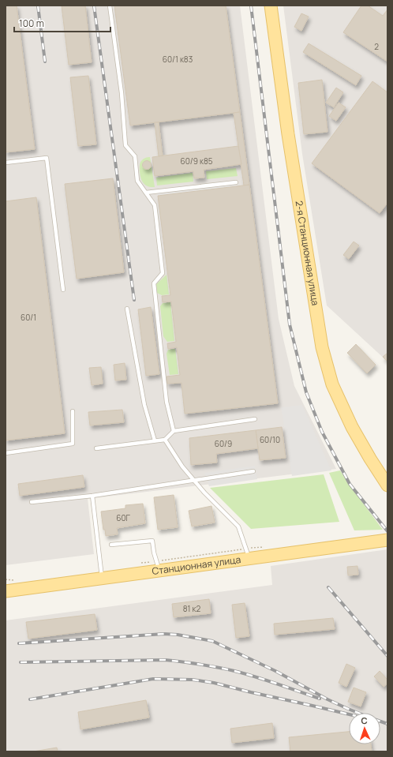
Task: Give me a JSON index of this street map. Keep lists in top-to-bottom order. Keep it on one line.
{"streets":{"main road":["2-я Станционная улица","Станционная улица"]},"house_numbers":["2","60/1 к83","60/9 к85","60/1","60/10","60/9","60Г","81 к2"],"scale_bar":"100 m","north":"top"}
